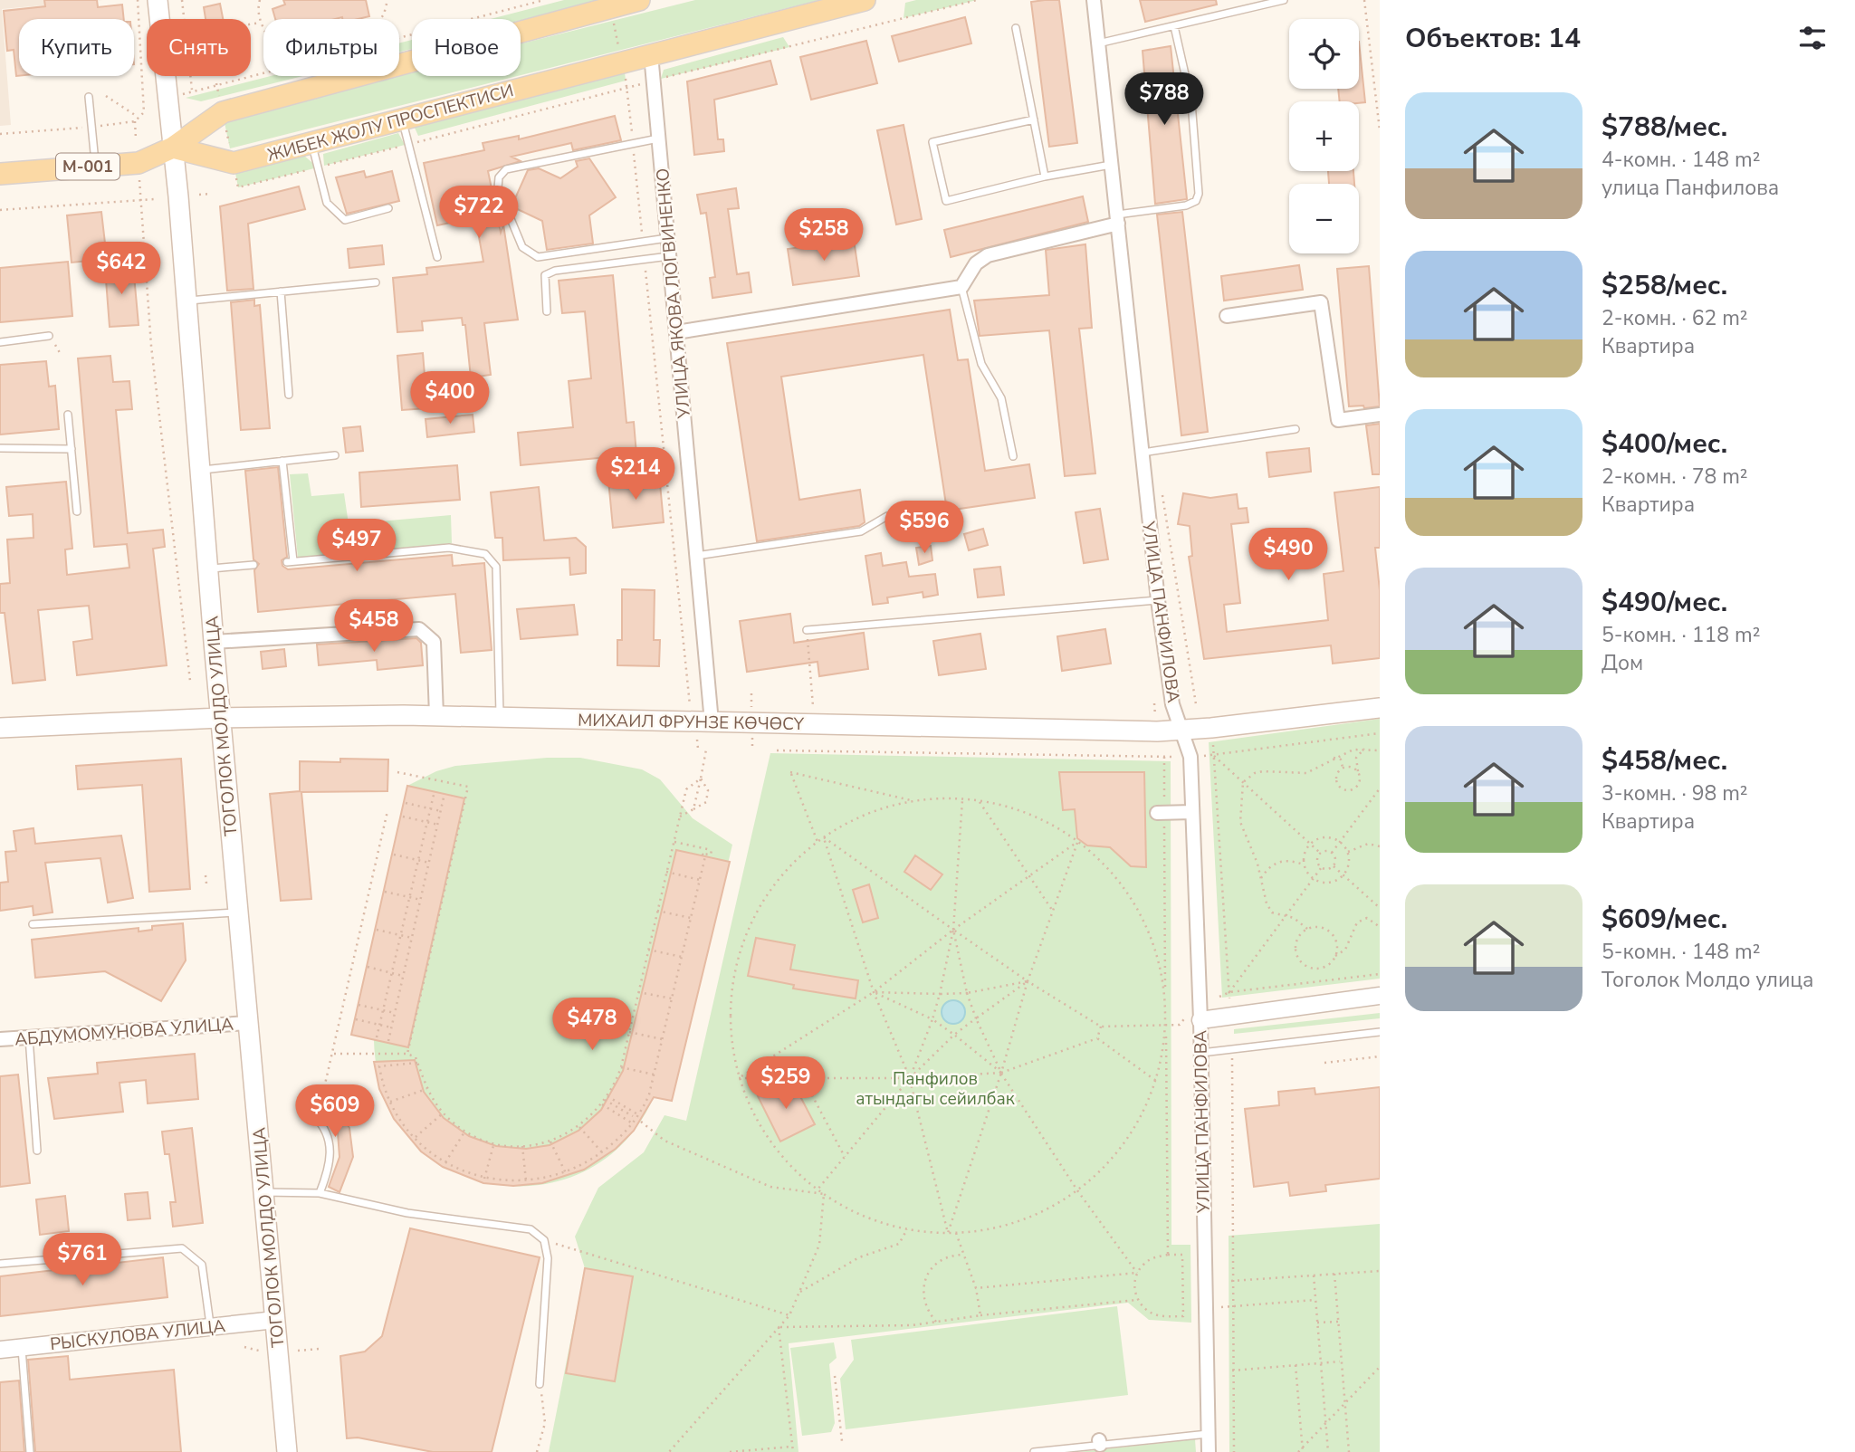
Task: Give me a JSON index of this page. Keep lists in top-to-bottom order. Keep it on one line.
{"streets":{"main road":["ЖИБЕК ЖОЛУ ПРОСПЕКТИСИ","М-001","МИХАИЛ ФРУНЗЕ КӨЧӨСҮ","ТОГОЛОК МОЛДО УЛИЦА"],"street":["УЛИЦА ЯКОВА ЛОГВИНЕНКО","УЛИЦА ПАНФИЛОВА","АБДУМОМУНОВА УЛИЦА","РЫСКУЛОВА УЛИЦА"]},"crossings":[["ЖИБЕК ЖОЛУ ПРОСПЕКТИСИ","М-001"],["ЖИБЕК ЖОЛУ ПРОСПЕКТИСИ","УЛИЦА ЯКОВА ЛОГВИНЕНКО"],["ЖИБЕК ЖОЛУ ПРОСПЕКТИСИ","ТОГОЛОК МОЛДО УЛИЦА"],["М-001","ТОГОЛОК МОЛДО УЛИЦА"],["УЛИЦА ЯКОВА ЛОГВИНЕНКО","МИХАИЛ ФРУНЗЕ КӨЧӨСҮ"],["УЛИЦА ПАНФИЛОВА","МИХАИЛ ФРУНЗЕ КӨЧӨСҮ"],["МИХАИЛ ФРУНЗЕ КӨЧӨСҮ","ТОГОЛОК МОЛДО УЛИЦА"],["ТОГОЛОК МОЛДО УЛИЦА","АБДУМОМУНОВА УЛИЦА"],["ТОГОЛОК МОЛДО УЛИЦА","РЫСКУЛОВА УЛИЦА"]],"parks":["Панфилов атындагы сейилбак"],"page":{"heading":"Объектов: 14","map_buttons":["+","−"],"chip":["Купить","Снять","Фильтры","Новое"],"price":["$788","$722","$258","$642","$400","$214","$596","$497","$490","$458","$478","$259","$609","$761"],"list":[{"name":"$788/мес.","note":"4-комн. · 148 m² · улица Панфилова"},{"name":"$258/мес.","note":"2-комн. · 62 m² · Квартира"},{"name":"$400/мес.","note":"2-комн. · 78 m² · Квартира"},{"name":"$490/мес.","note":"5-комн. · 118 m² · Дом"},{"name":"$458/мес.","note":"3-комн. · 98 m² · Квартира"},{"name":"$609/мес.","note":"5-комн. · 148 m² · Тоголок Молдо улица"}]}}
